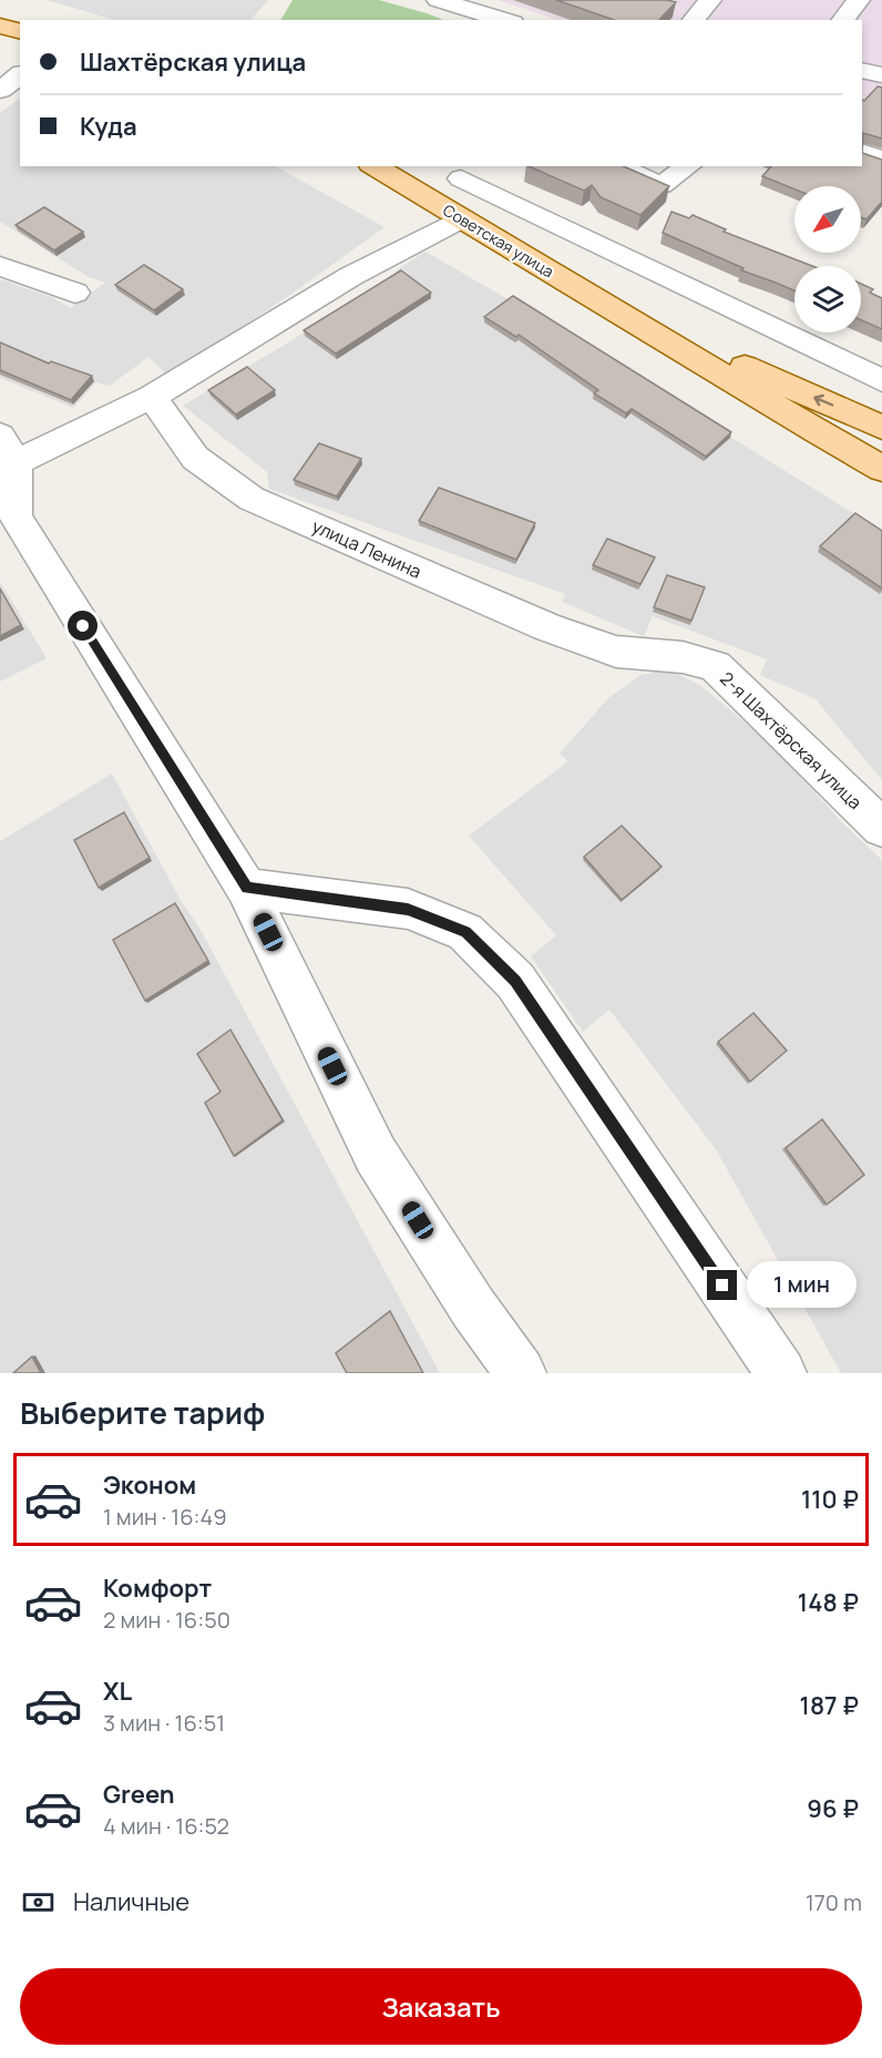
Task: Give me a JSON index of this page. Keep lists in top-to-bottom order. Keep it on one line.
{"streets":{"main road":["Советская улица"],"street":["улица Ленина","2-я Шахтёрская улица"]},"crossings":[["улица Ленина","2-я Шахтёрская улица"]],"north":"bottom left","page":{"banner":["Шахтёрская улица","Куда"],"bubble":"1 мин","heading":"Выберите тариф","list":[{"name":"Эконом","note":"1 мин · 16:49","value":"110 ₽"},{"name":"Комфорт","note":"2 мин · 16:50","value":"148 ₽"},{"name":"XL","note":"3 мин · 16:51","value":"187 ₽"},{"name":"Green","note":"4 мин · 16:52","value":"96 ₽"}],"pay":["Наличные","170 m"],"buttons":"Заказать"}}
